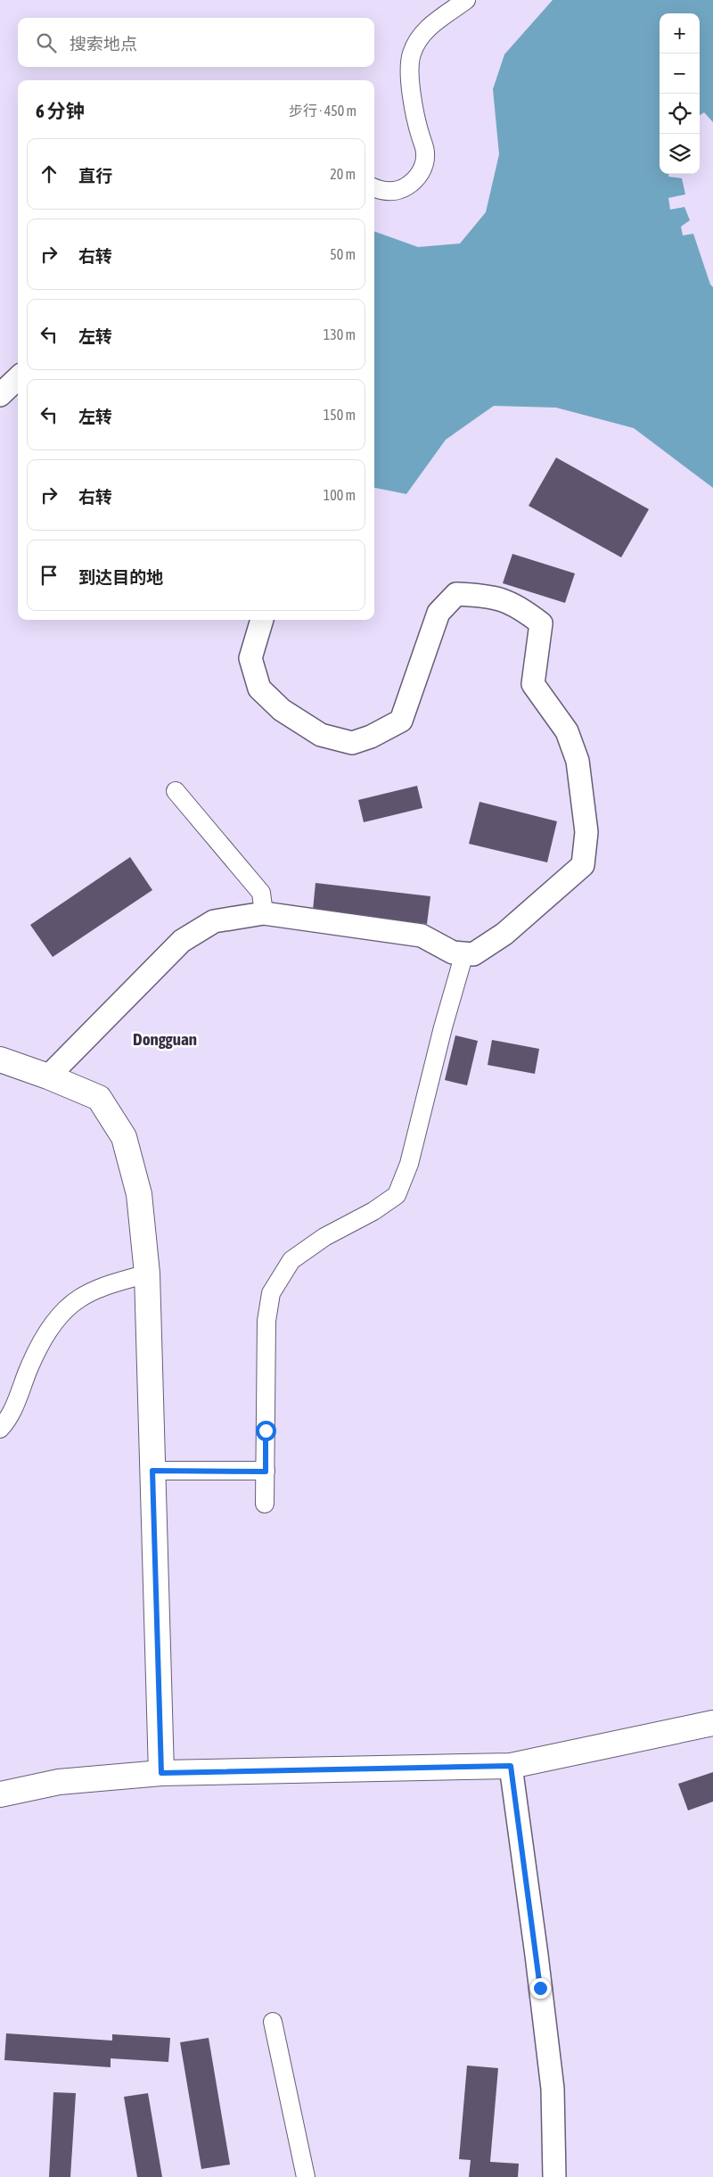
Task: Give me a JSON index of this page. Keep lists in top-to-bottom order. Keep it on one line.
{"districts":["Dongguan"],"page":{"map_buttons":["+","−"],"search":"搜索地点","heading":["6 分钟","步行 · 450 m"],"list":[["直行","20 m"],["右转","50 m"],["左转","130 m"],["左转","150 m"],["右转","100 m"],"到达目的地"]}}
